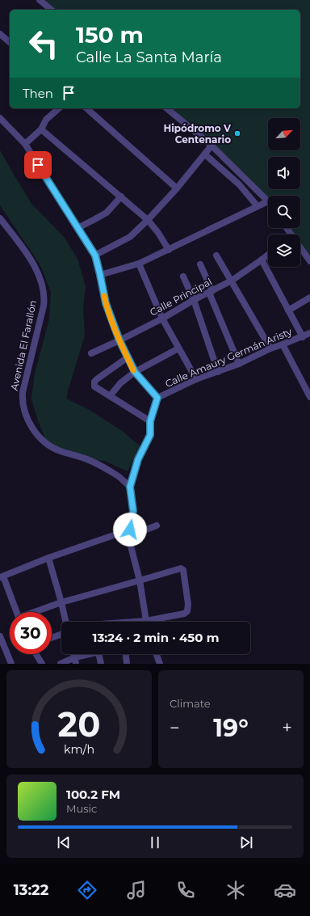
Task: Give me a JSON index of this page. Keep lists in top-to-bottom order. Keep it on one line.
{"streets":{"street":["Calle Principal","Avenida El Farallón","Calle Amaury Germán Aristy"]},"crossings":[["Avenida El Farallón","Calle Amaury Germán Aristy"]],"places":["Hipódromo V Centenario"],"north":"top right","page":{"turn":["150 m","Calle La Santa María"],"then":"Then","limit":"30","trip":"13:24 · 2 min · 450 m","tile":"Climate","heat":["−","19°","+"],"song":["100.2 FM","Music"],"tabs":"13:22","gauge":["20","km/h"]}}
